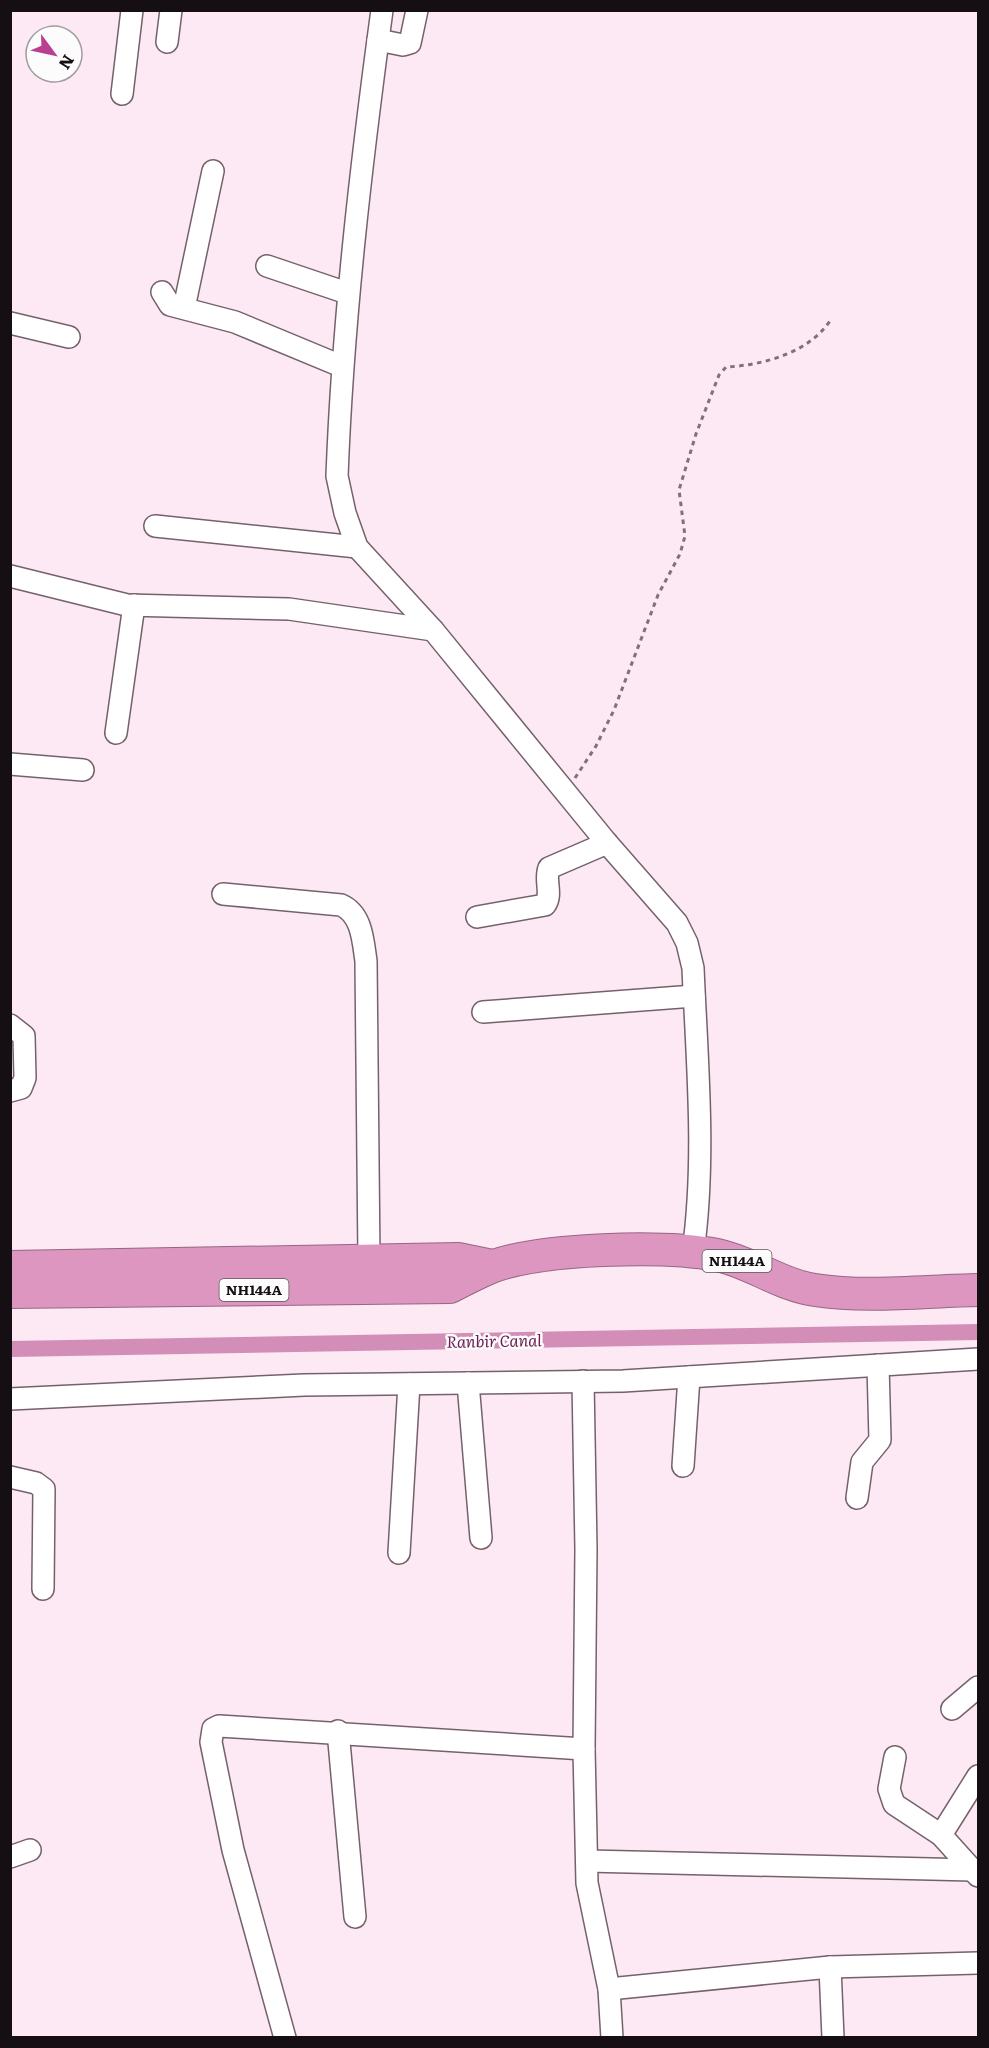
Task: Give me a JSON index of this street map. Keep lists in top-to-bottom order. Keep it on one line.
{"streets":{"highway":["NH144A"]},"water":["Ranbir Canal"],"north":"bottom right"}
